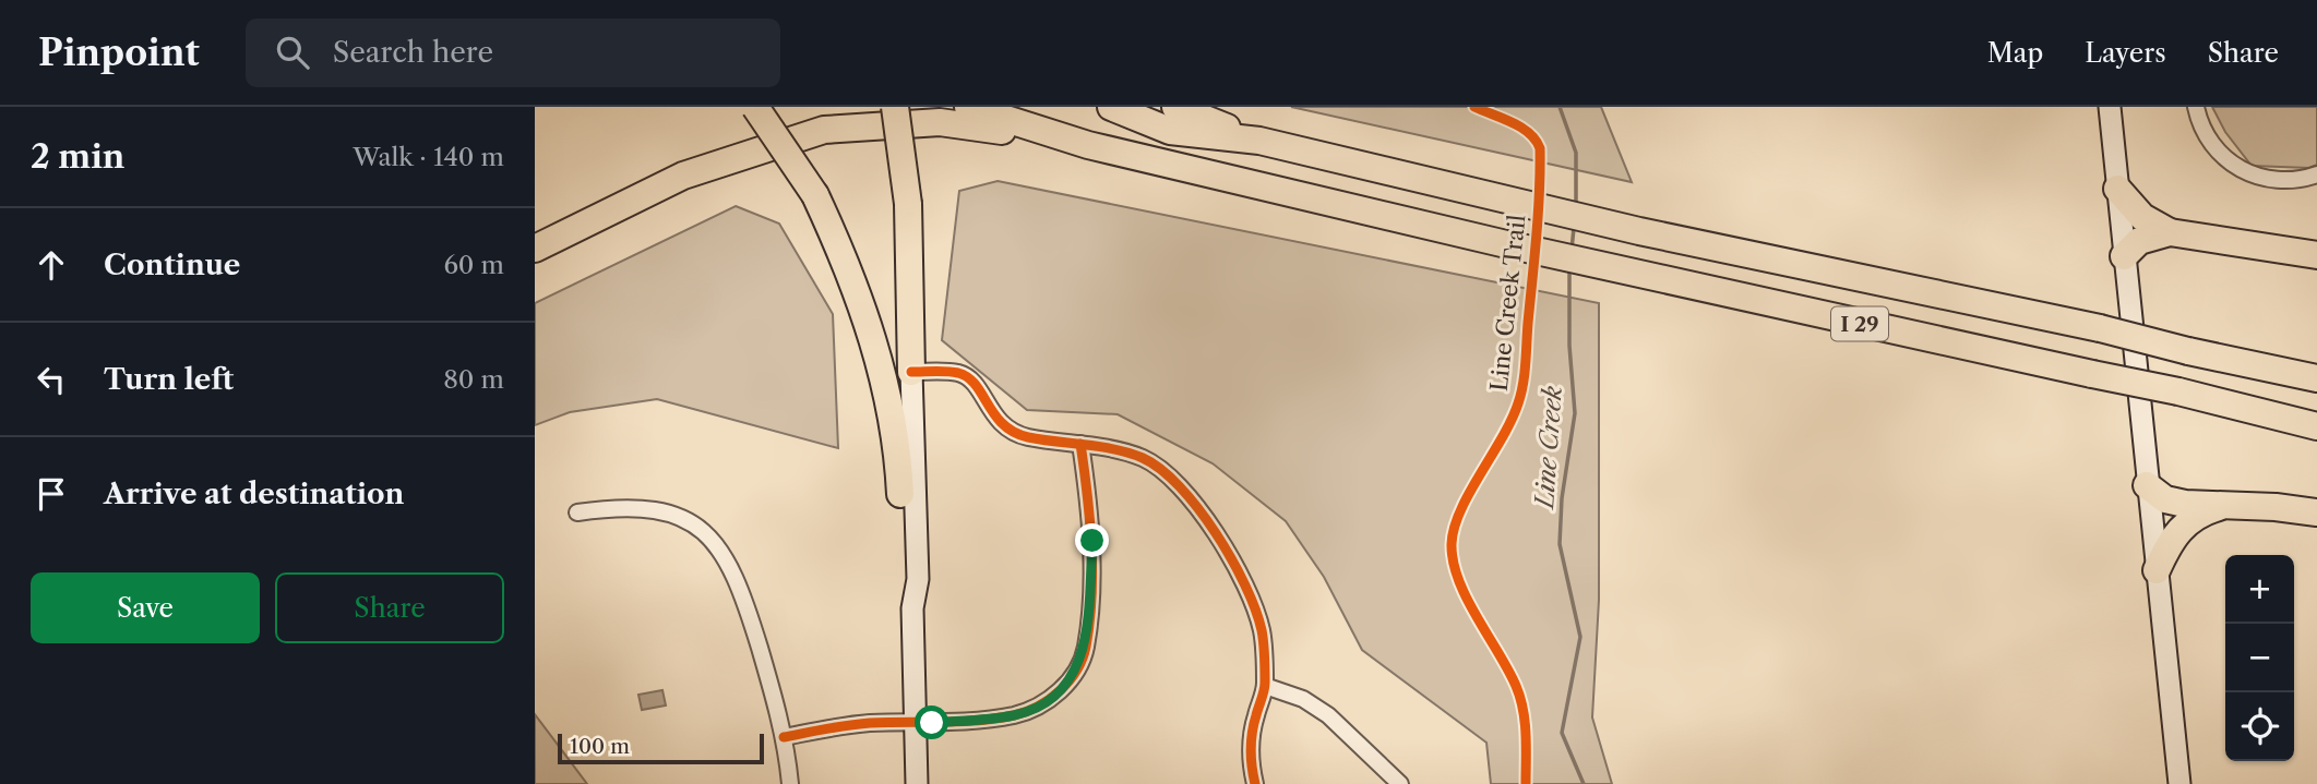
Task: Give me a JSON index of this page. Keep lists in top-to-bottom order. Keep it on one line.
{"streets":{"highway":["I 29"],"cycle path":["Line Creek Trail"]},"water":["Line Creek"],"scale_bar":"100 m","page":{"header":"Pinpoint","search":"Search here","nav":["Map","Layers","Share"],"heading":["2 min","Walk · 140 m"],"list":[["Continue","60 m"],["Turn left","80 m"],"Arrive at destination"],"buttons":["Save","Share"],"map_buttons":["+","−"],"scale":"100 m"}}
